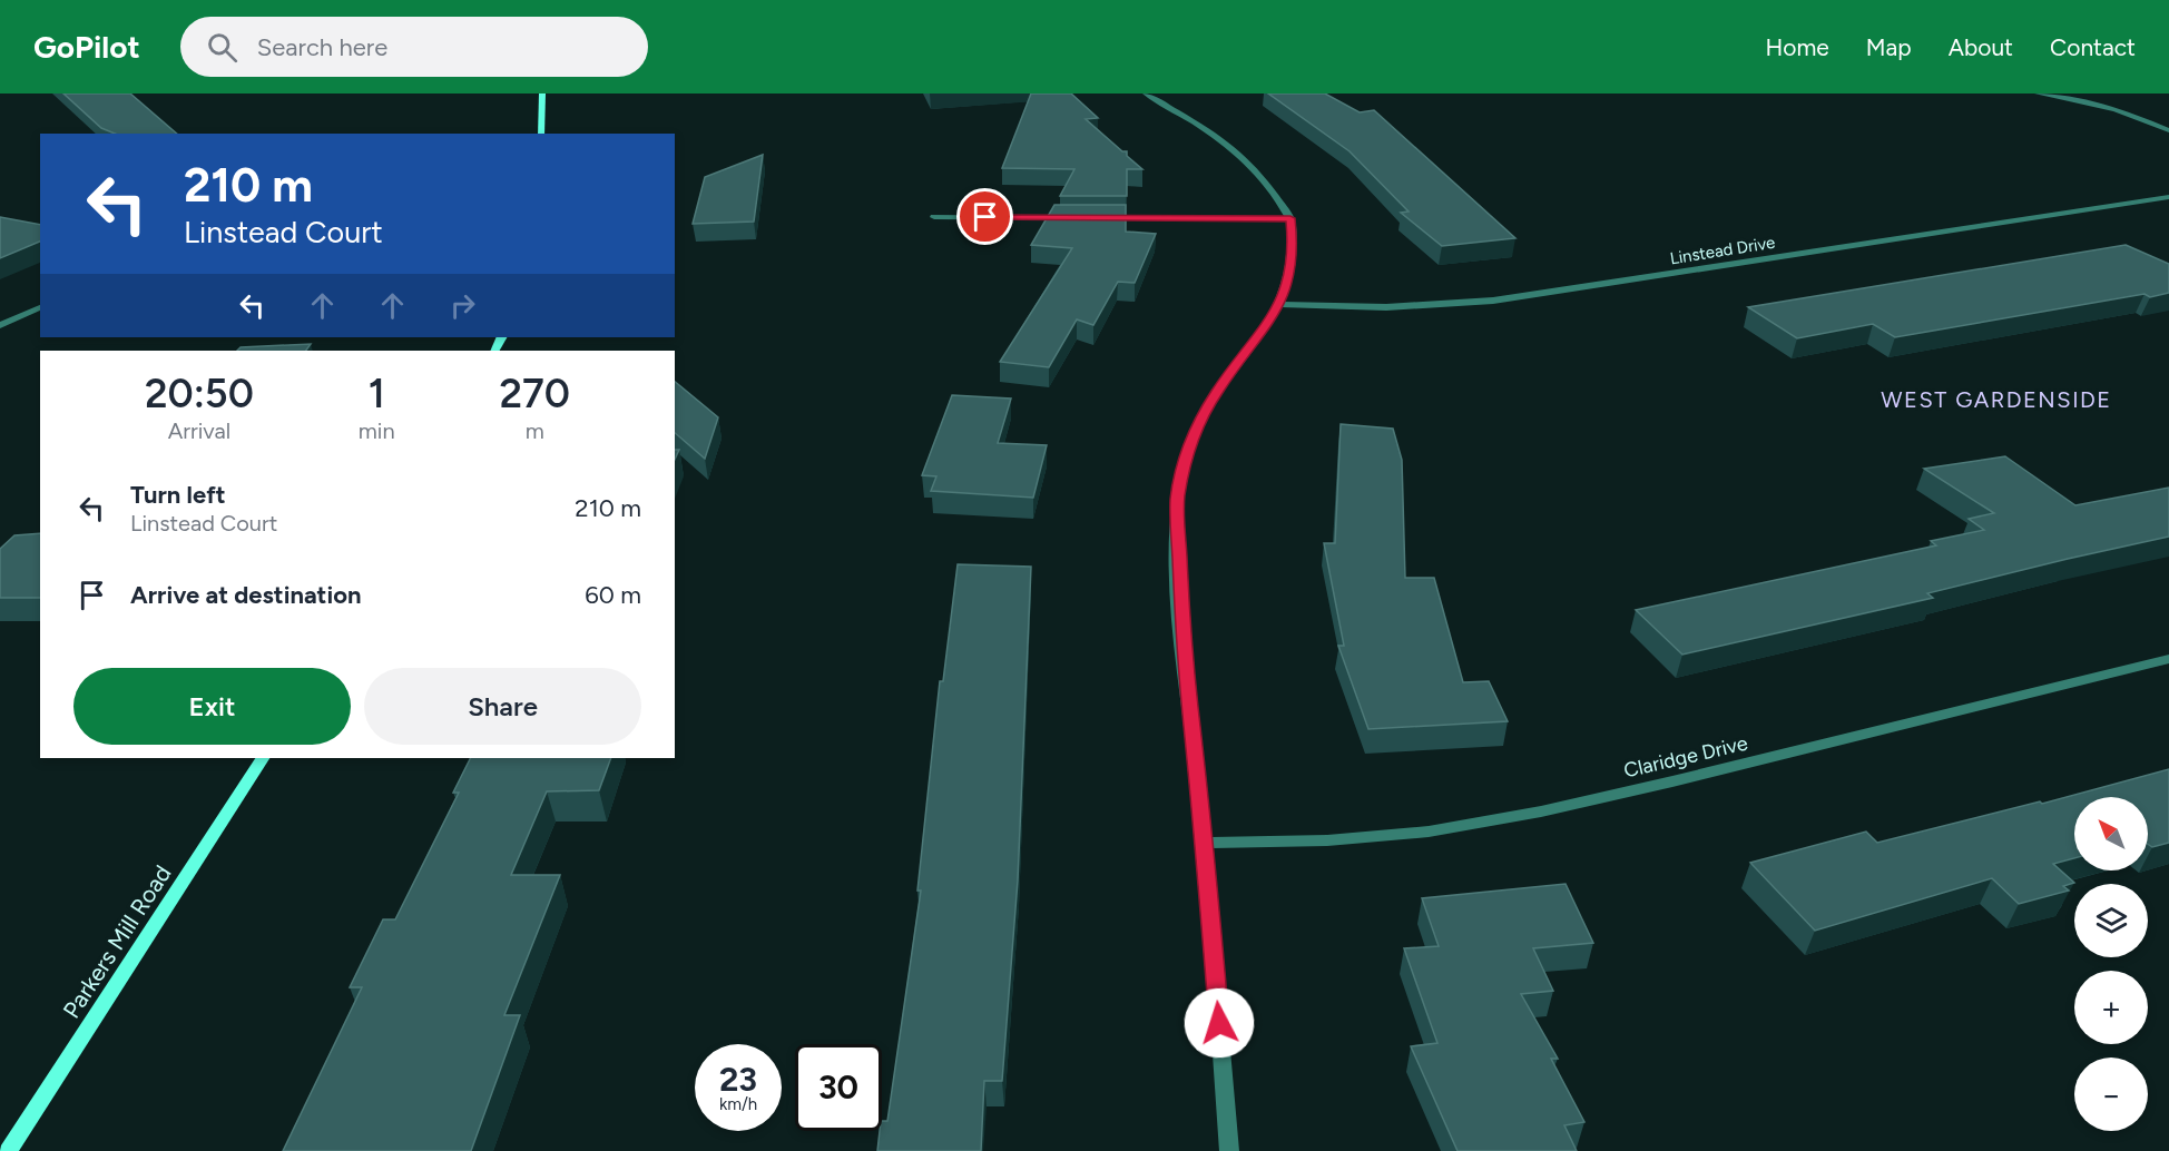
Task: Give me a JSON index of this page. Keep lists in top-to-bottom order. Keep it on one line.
{"streets":{"main road":["Parkers Mill Road"],"street":["Linstead Drive","Claridge Drive"]},"districts":["WEST GARDENSIDE"],"north":"top left","page":{"header":"GoPilot","search":"Search here","nav":["Home","Map","About","Contact"],"turn":["210 m","Linstead Court"],"eta":["20:50","Arrival","1","min","270","m"],"list":[{"name":"Turn left","note":"Linstead Court","value":"210 m"},{"name":"Arrive at destination","value":"60 m"}],"buttons":["Exit","Share"],"map_buttons":["+","−"],"speed":"23 km/h","limit":"30"}}
